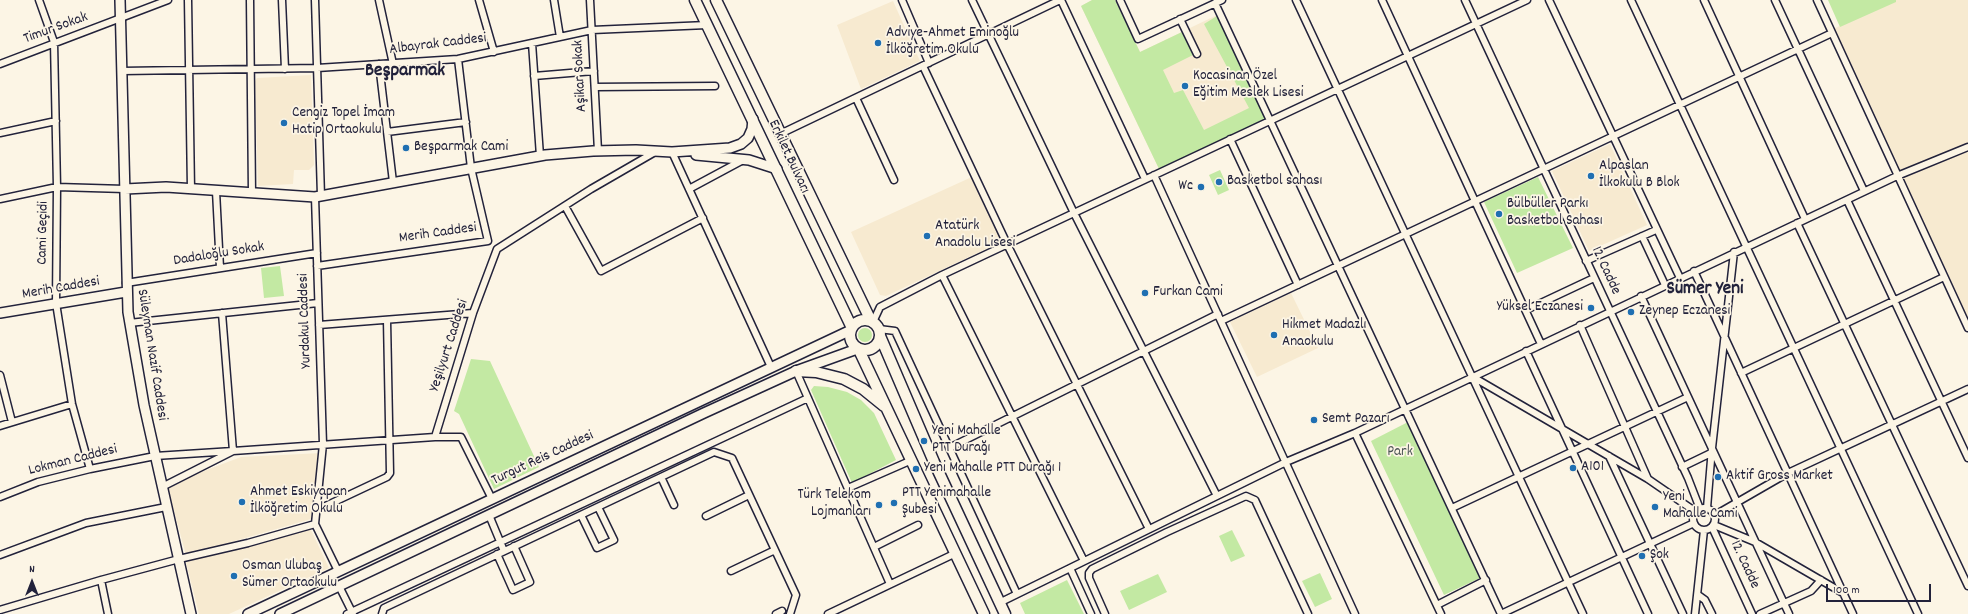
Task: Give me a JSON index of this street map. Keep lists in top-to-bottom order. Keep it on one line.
{"streets":{"main road":["Erkilet Bulvarı"],"street":["Timur Sokak","Albayrak Caddesi","Aşikar Sokak","Cami Geçidi","Merih Caddesi","Dadaloğlu Sokak","12. Cadde","Yurdakul Caddesi","Yeşilyurt Caddesi","Süleyman Nazif Caddesi","Turgut Reis Caddesi","Lokman Caddesi"]},"crossings":[["Timur Sokak","Cami Geçidi"],["Timur Sokak","Süleyman Nazif Caddesi"],["Albayrak Caddesi","Aşikar Sokak"],["Albayrak Caddesi","Erkilet Bulvarı"],["Albayrak Caddesi","Merih Caddesi"],["Albayrak Caddesi","Yurdakul Caddesi"],["Albayrak Caddesi","Süleyman Nazif Caddesi"],["Erkilet Bulvarı","Turgut Reis Caddesi"],["Cami Geçidi","Merih Caddesi"],["Cami Geçidi","Lokman Caddesi"],["Merih Caddesi","Dadaloğlu Sokak"],["Merih Caddesi","Yurdakul Caddesi"],["Merih Caddesi","Süleyman Nazif Caddesi"],["Dadaloğlu Sokak","Yurdakul Caddesi"],["Dadaloğlu Sokak","Süleyman Nazif Caddesi"],["Süleyman Nazif Caddesi","Lokman Caddesi"]],"districts":["Beşparmak","Sümer Yeni"],"parks":["Park"],"places":["Adviye-Ahmet Eminoğlu İlköğretim Okulu","Kocasinan Özel Eğitim Meslek Lisesi","Cengiz Topel İmam Hatip Ortaokulu","Beşparmak Cami","Alpaslan İlkokulu B Blok","Basketbol sahası","Wc","Bülbüller Parkı Basketbol Sahası","Atatürk Anadolu Lisesi","Furkan Cami","Yüksel Eczanesi","Zeynep Eczanesi","Hikmet Madazlı Anaokulu","Semt Pazarı","Yeni Mahalle PTT Durağı","A101","Yeni Mahalle PTT Durağı 1","Aktif Gross Market","Ahmet Eskiyapan İlköğretim Okulu","PTT Yenimahalle Şubesi","Türk Telekom Lojmanları","Yeni Mahalle Cami","Şok","Osman Ulubaş Sümer Ortaokulu"],"scale_bar":"100 m","north":"top"}
